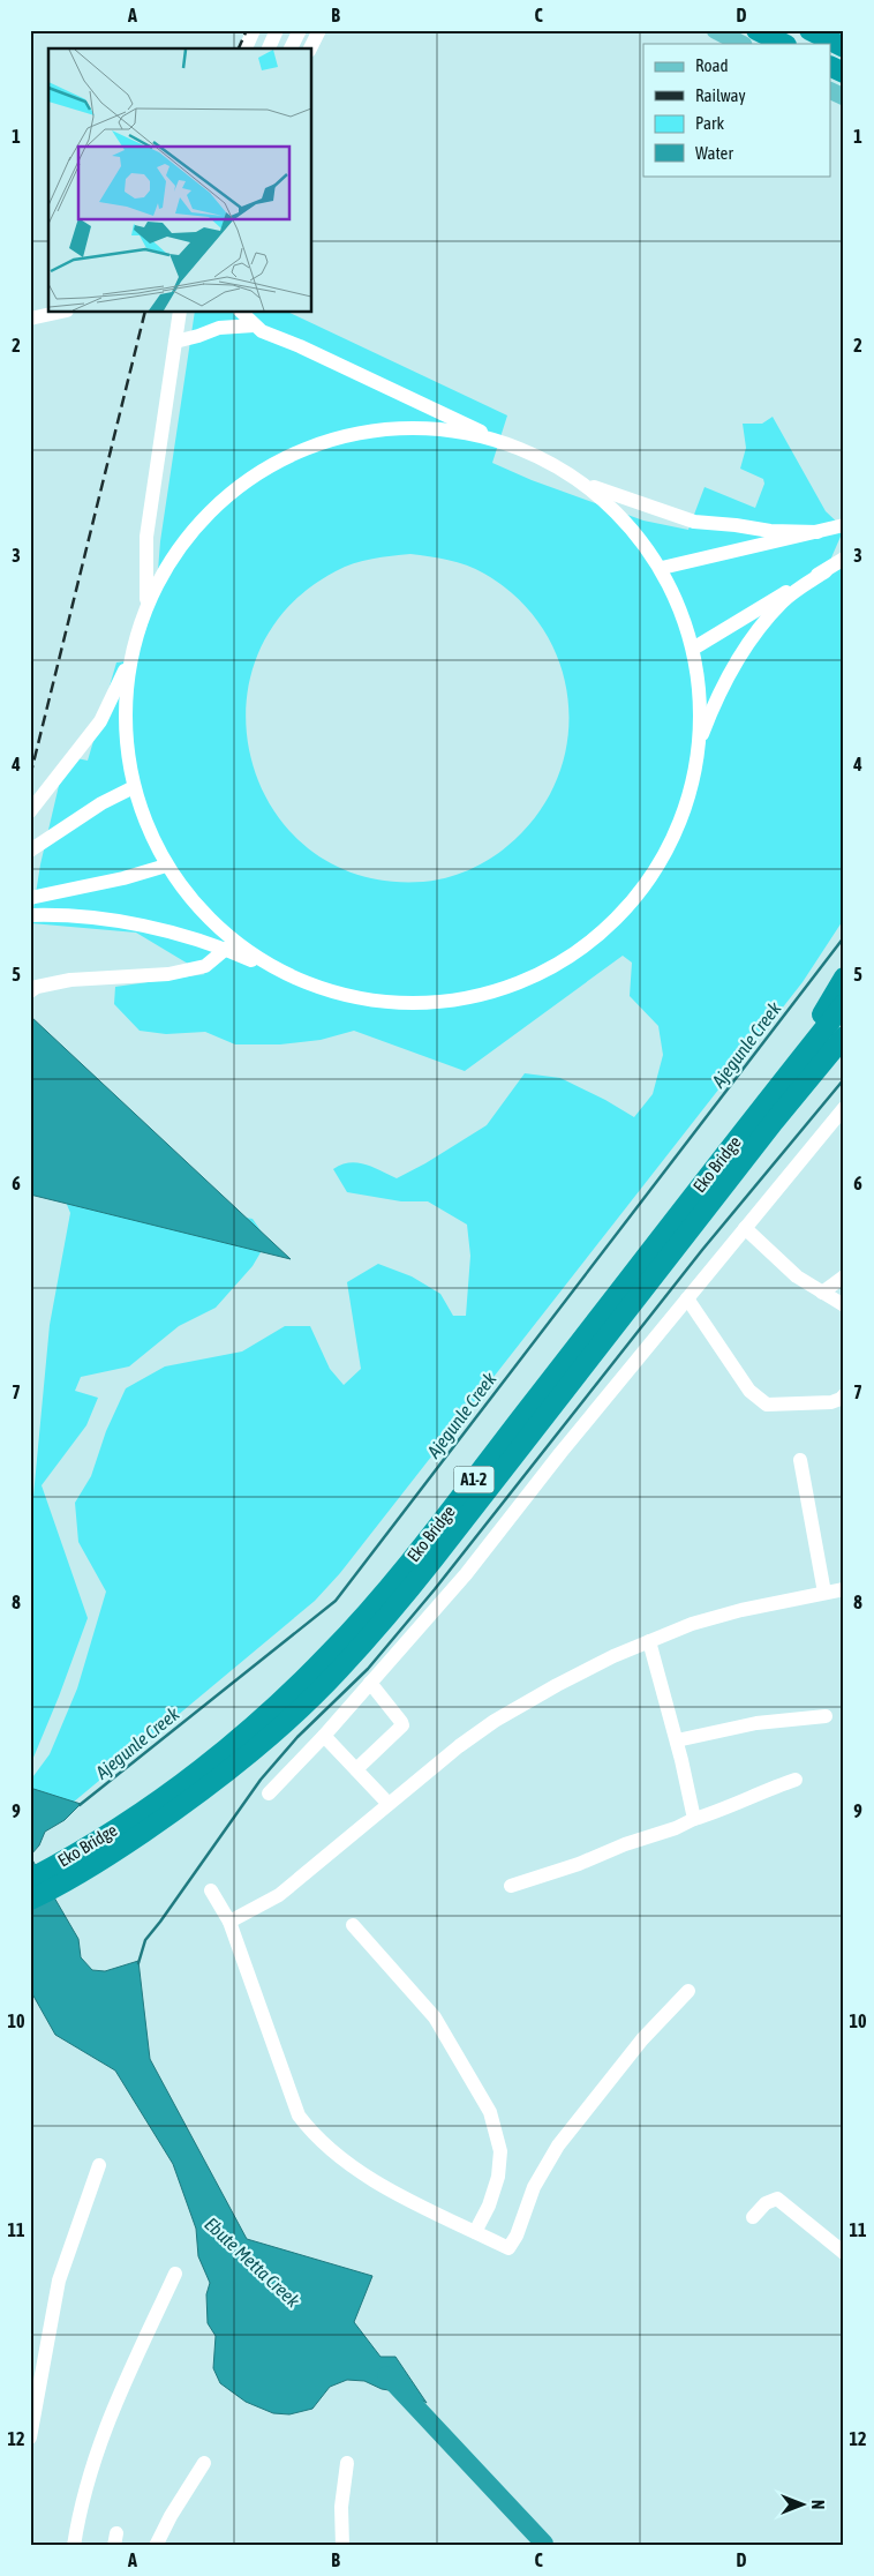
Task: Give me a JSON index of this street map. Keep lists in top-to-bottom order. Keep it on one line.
{"streets":{"highway":["Eko Bridge","A1-2"]},"water":["Ajegunle Creek","Ebute Metta Creek"],"legend":["Road","Railway","Park","Water"],"north":"right","grid":{"columns":["A","B","C","D"],"rows":["1","2","3","4","5","6","7","8","9","10","11","12"]}}
